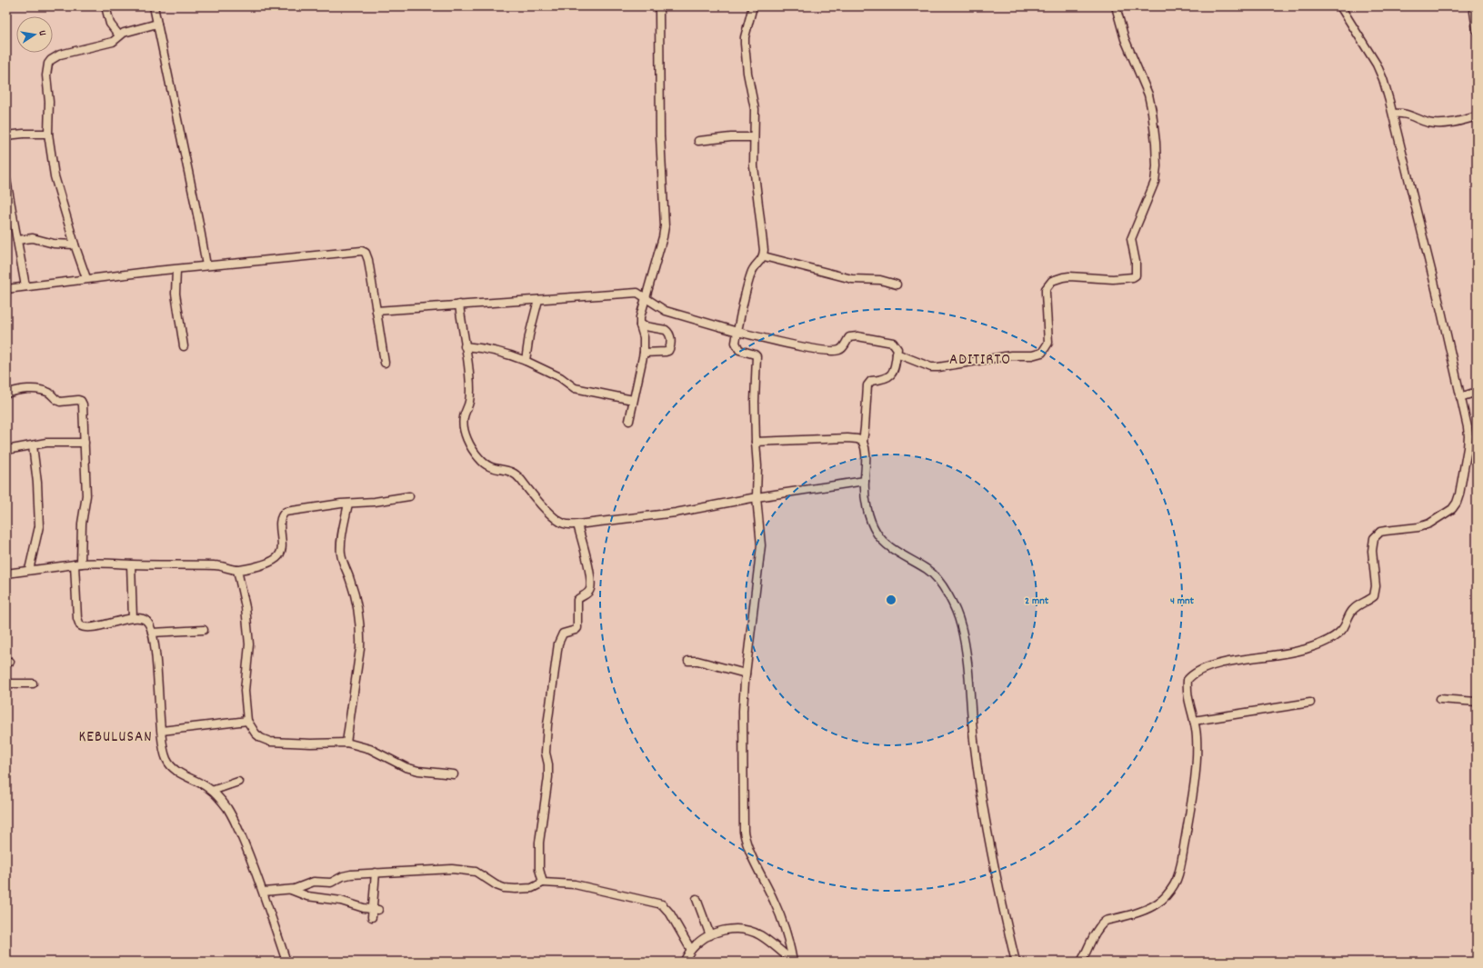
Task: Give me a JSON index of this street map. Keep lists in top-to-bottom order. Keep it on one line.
{"districts":["ADITIRTO","KEBULUSAN"],"north":"right","rings":["2 mnt","4 mnt"]}
